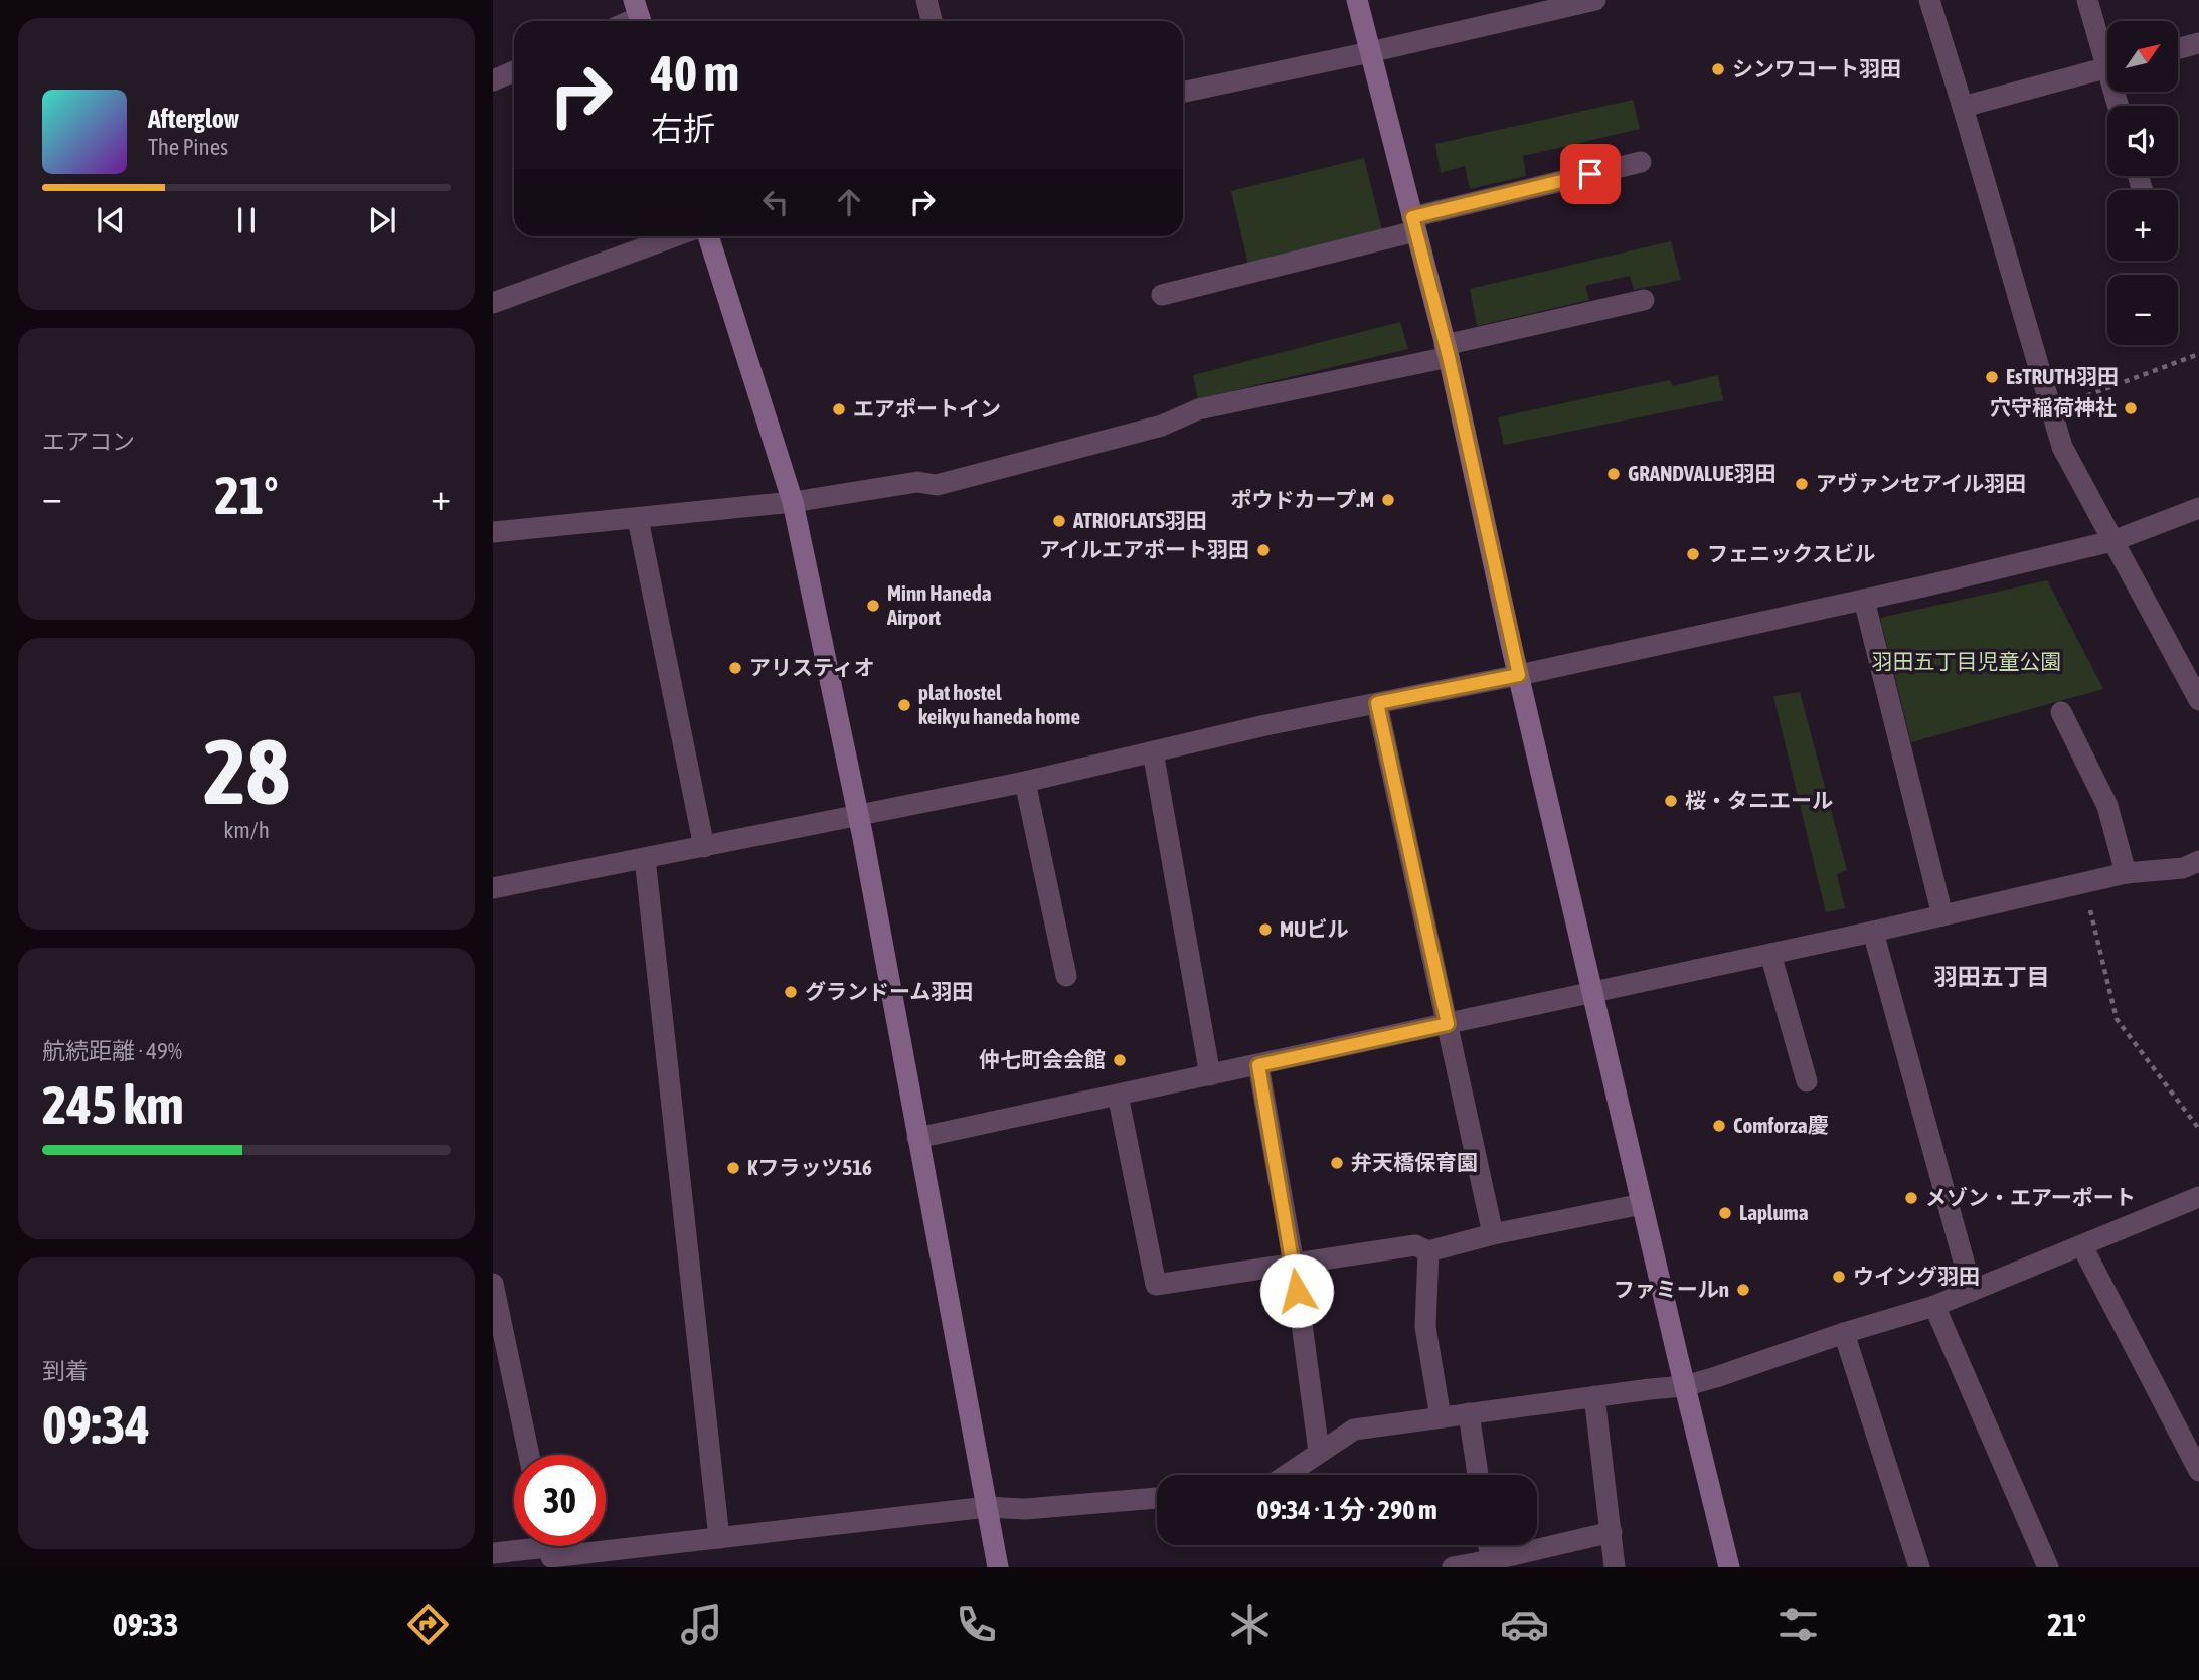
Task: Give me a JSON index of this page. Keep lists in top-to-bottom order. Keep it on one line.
{"districts":["羽田五丁目"],"parks":["羽田五丁目児童公園"],"places":["シンワコート羽田","EsTRUTH羽田","穴守稲荷神社","エアポートイン","GRANDVALUE羽田","アヴァンセアイル羽田","ポウドカープ.M","ATRIOFLATS羽田","アイルエアポート羽田","フェニックスビル","Minn Haneda Airport","アリスティオ","plat hostel keikyu haneda home","桜・タニエール","MUビル","グランドーム羽田","仲七町会会館","Comforza慶","弁天橋保育園","Kフラッツ516","メゾン・エアーポート","Lapluma","ウイング羽田","ファミールn"],"north":"top right","page":{"map_buttons":["+","−"],"turn":["40 m","右折"],"song":["Afterglow","The Pines"],"tile":["エアコン",["28","km/h"],["航続距離 · 49%","245 km"],["到着","09:34"]],"heat":["−","21°","+"],"limit":"30","trip":"09:34 · 1 分 · 290 m","tabs":["09:33","21°"]}}
